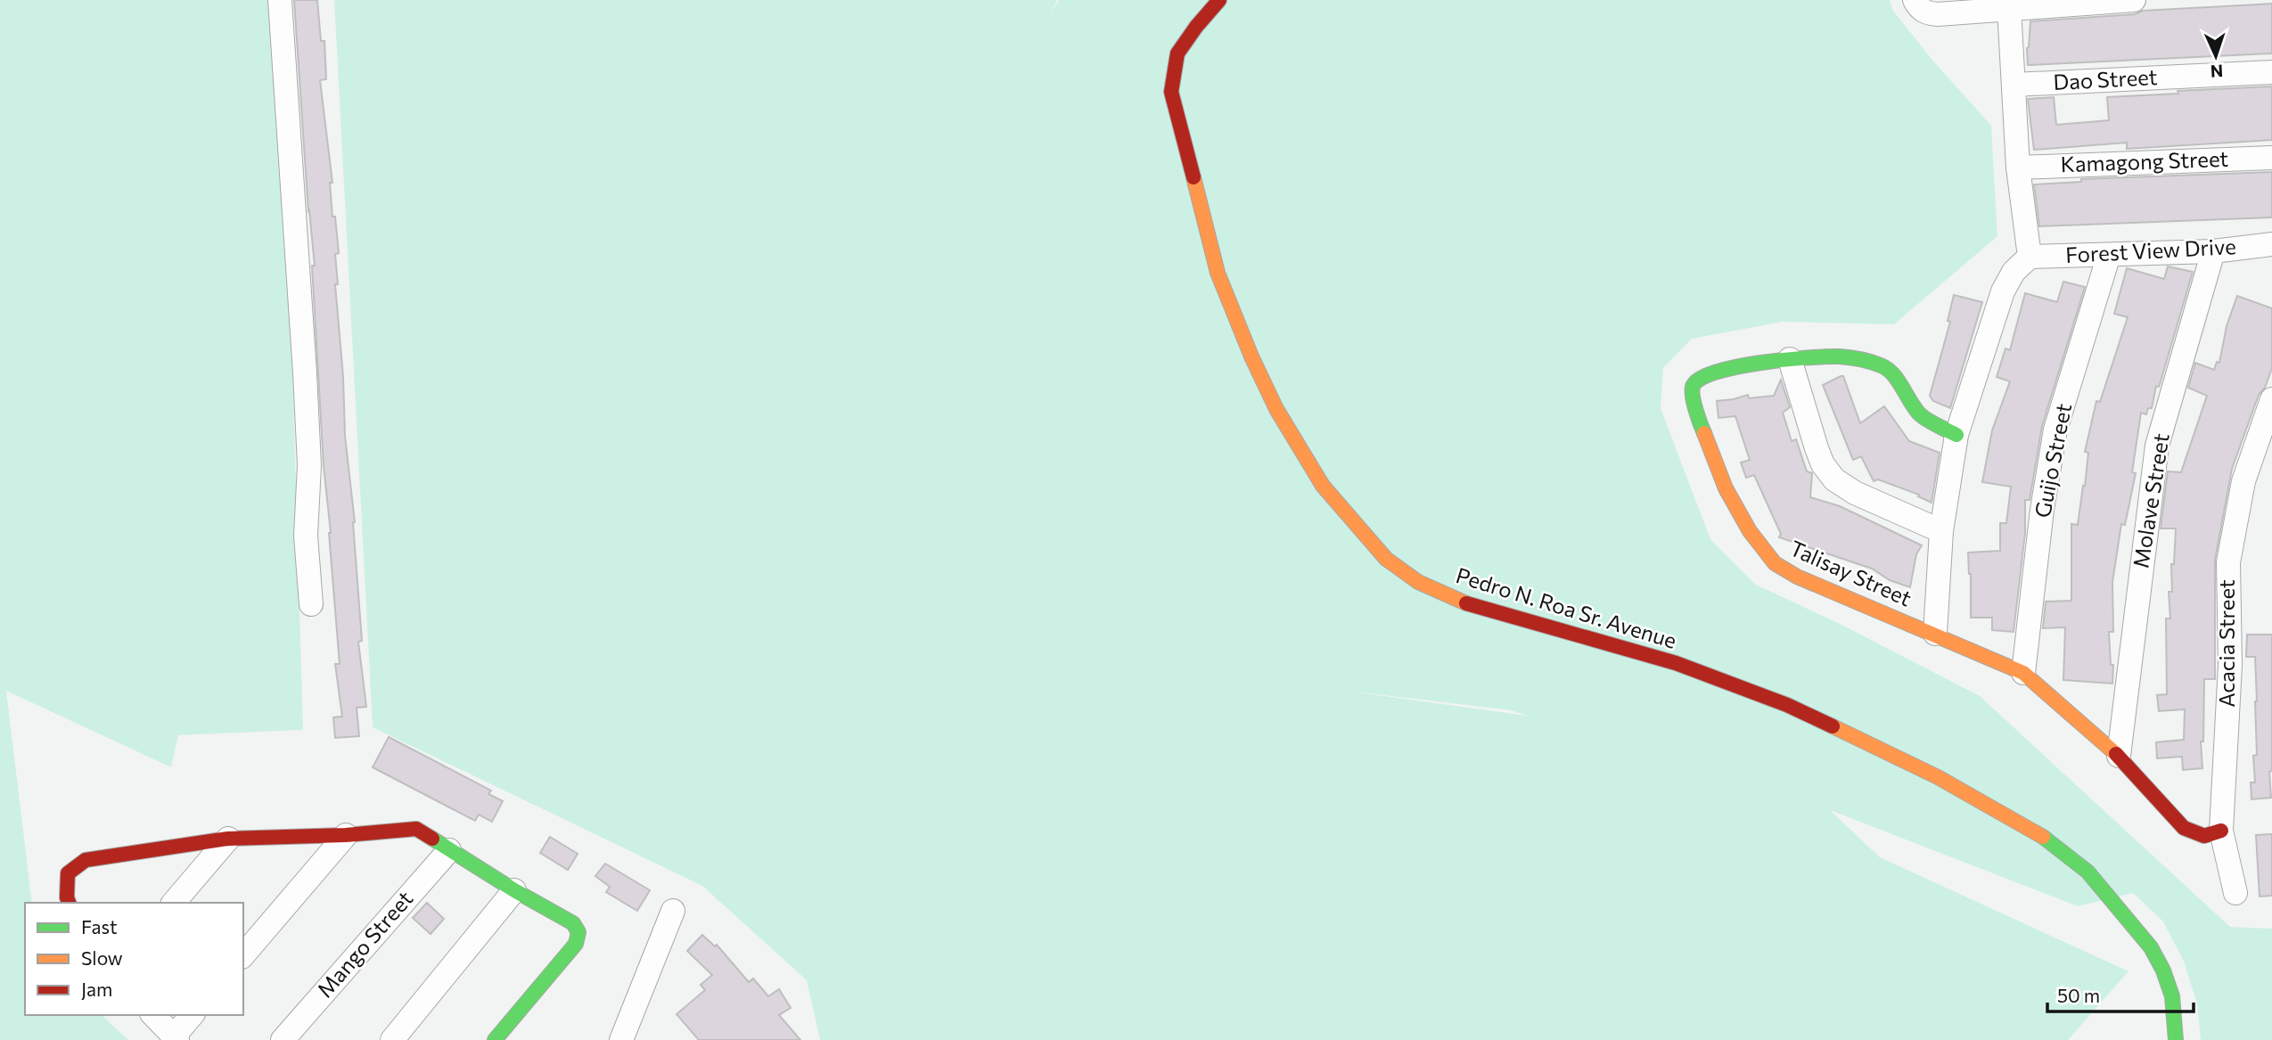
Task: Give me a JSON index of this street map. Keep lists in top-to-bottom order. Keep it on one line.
{"streets":{"street":["Dao Street","Kamagong Street","Forest View Drive","Guijo Street","Molave Street","Talisay Street","Pedro N. Roa Sr. Avenue","Acacia Street","Mango Street"]},"crossings":[["Forest View Drive","Guijo Street"],["Forest View Drive","Molave Street"],["Guijo Street","Talisay Street"],["Molave Street","Talisay Street"],["Talisay Street","Acacia Street"]],"legend":["Fast","Slow","Jam"],"scale_bar":"50 m","north":"bottom"}
